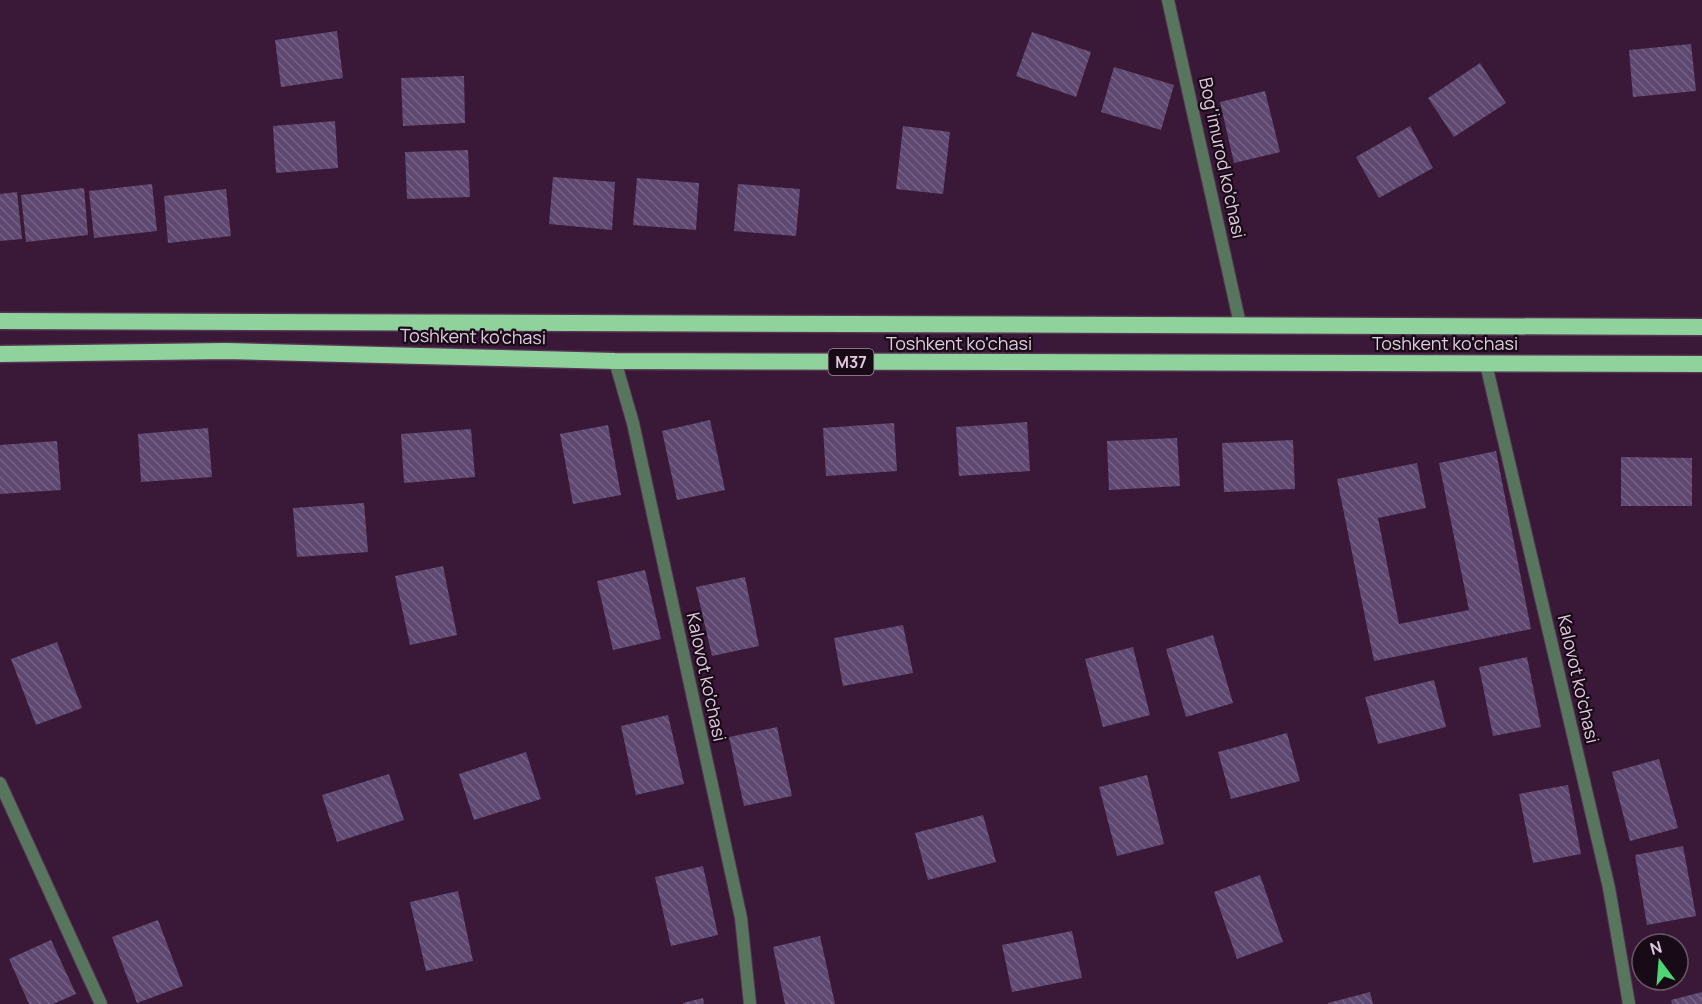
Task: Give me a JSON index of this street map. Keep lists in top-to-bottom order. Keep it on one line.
{"streets":{"highway":["Toshkent ko'chasi","M37"],"street":["Bog'imurod ko'chasi","Kalovot ko'chasi"]},"crossings":[["Bog'imurod ko'chasi","Toshkent ko'chasi"],["Toshkent ko'chasi","Kalovot ko'chasi"]],"north":"top"}
